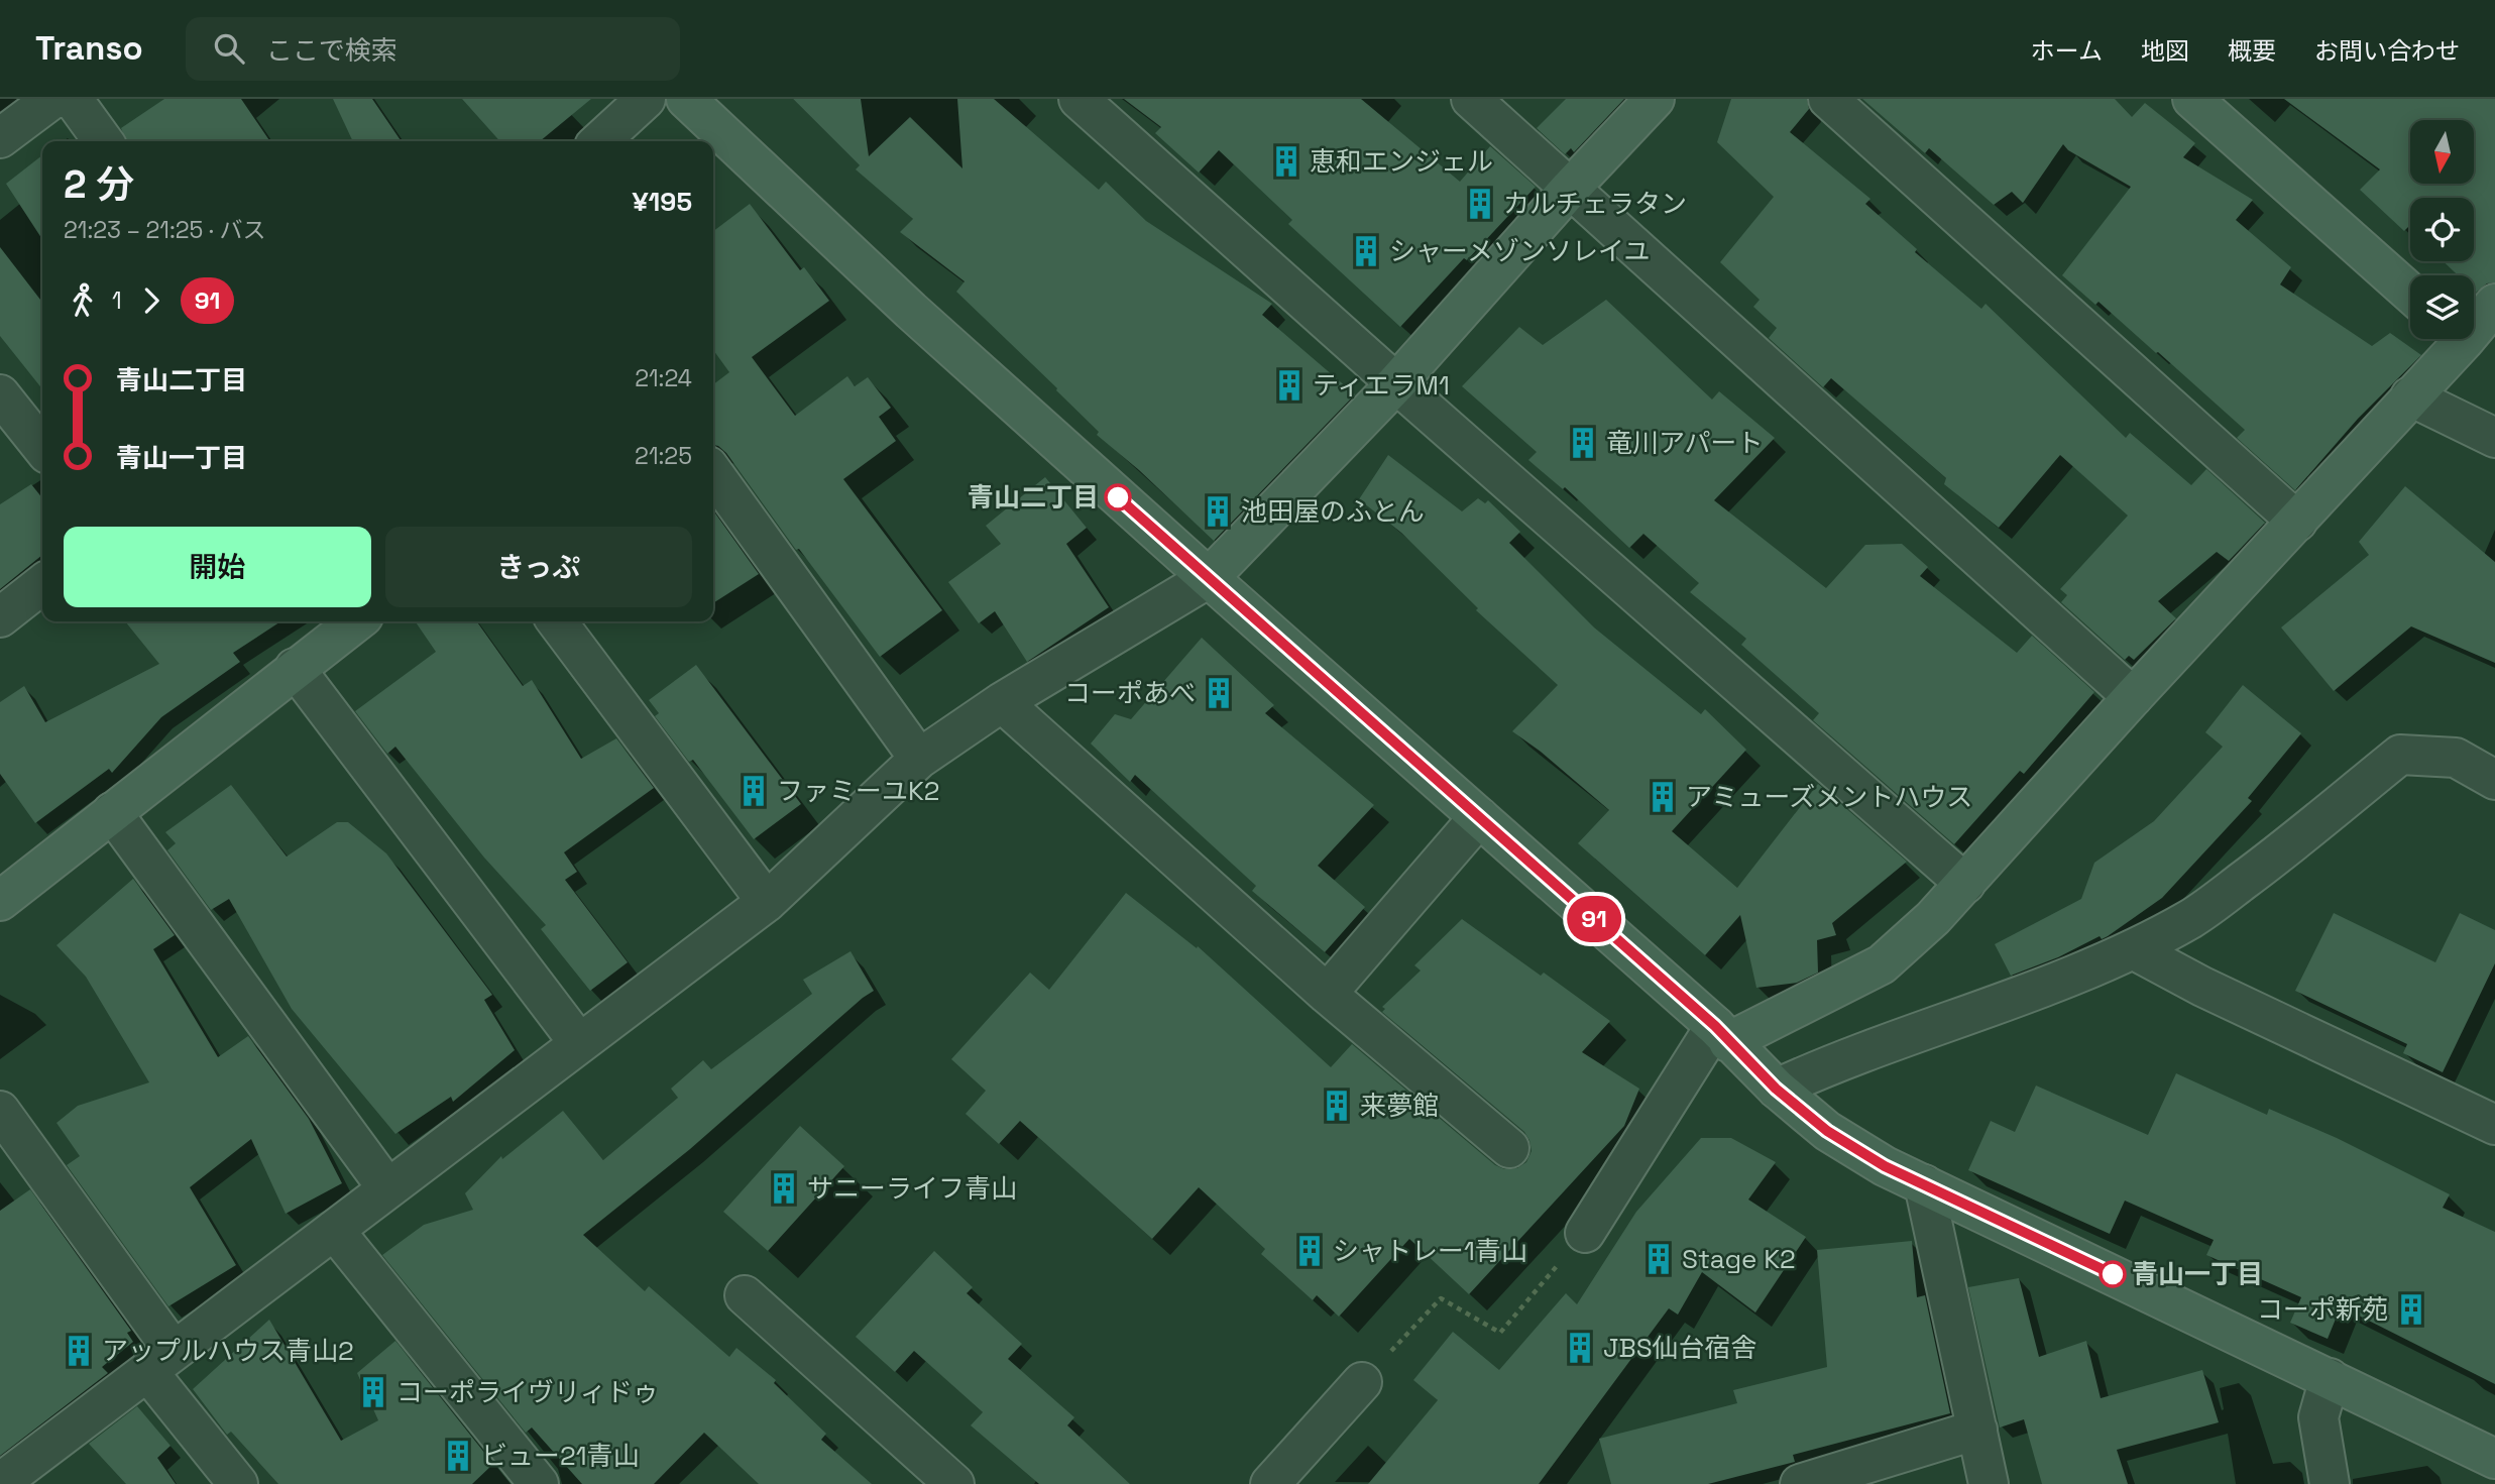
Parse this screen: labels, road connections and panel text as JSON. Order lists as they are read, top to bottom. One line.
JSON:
{"places":{"building":["恵和エンジェル","カルチェラタン","シャーメゾンソレイユ","ティエラM1","竜川アパート","池田屋のふとん","コーポあべ","ファミーユK2","アミューズメントハウス","来夢館","サニーライフ青山","シャトレー1青山","Stage K2","コーポ新苑","JBS仙台宿舎","アップルハウス青山2","コーポライヴリィドゥ","ビュー21青山"],"other":["青山二丁目","青山一丁目"]},"lines":["bus line 91"],"north":"bottom","page":{"header":"Transo","search":"ここで検索","nav":["ホーム","地図","概要","お問い合わせ"],"on_map":"91","heading":["2 分","21:23 – 21:25 · バス","¥195"],"legs":["1","91"],"list":[{"name":"青山二丁目","value":"21:24"},{"name":"青山一丁目","value":"21:25"}],"buttons":["開始","きっぷ"]}}
